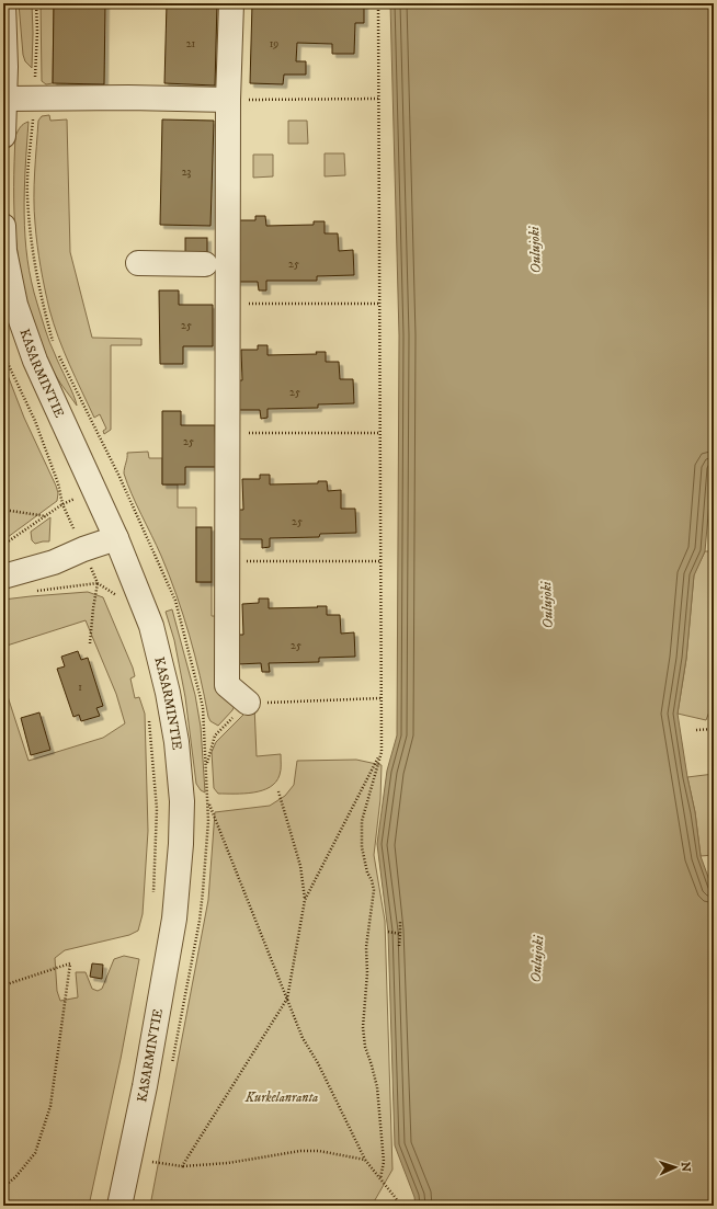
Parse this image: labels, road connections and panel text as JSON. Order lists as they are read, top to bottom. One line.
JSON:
{"streets":{"street":["KASARMINTIE"]},"water":["Oulujoki"],"parks":["Kurkelanranta"],"house_numbers":["21","19","23","25","25","25","25","25","25","1"],"north":"right"}
